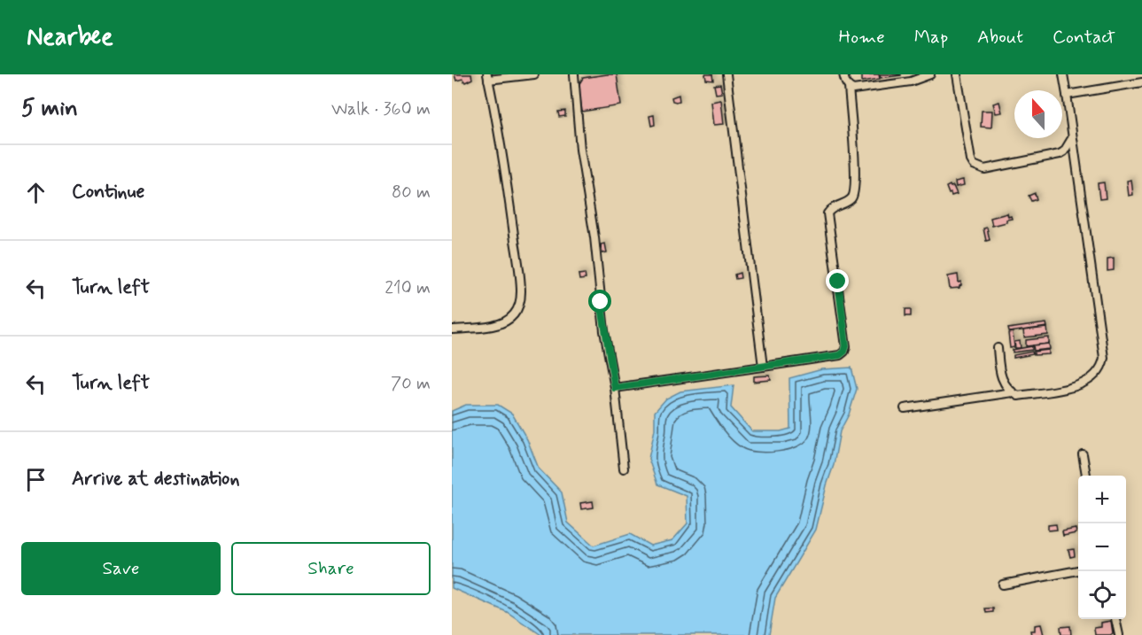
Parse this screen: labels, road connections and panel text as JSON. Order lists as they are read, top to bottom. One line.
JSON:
{"north":"top","page":{"header":"Nearbee","nav":["Home","Map","About","Contact"],"heading":["5 min","Walk · 360 m"],"list":[["Continue","80 m"],["Turn left","210 m"],["Turn left","70 m"],"Arrive at destination"],"map_buttons":["+","−"],"buttons":["Save","Share"]}}
